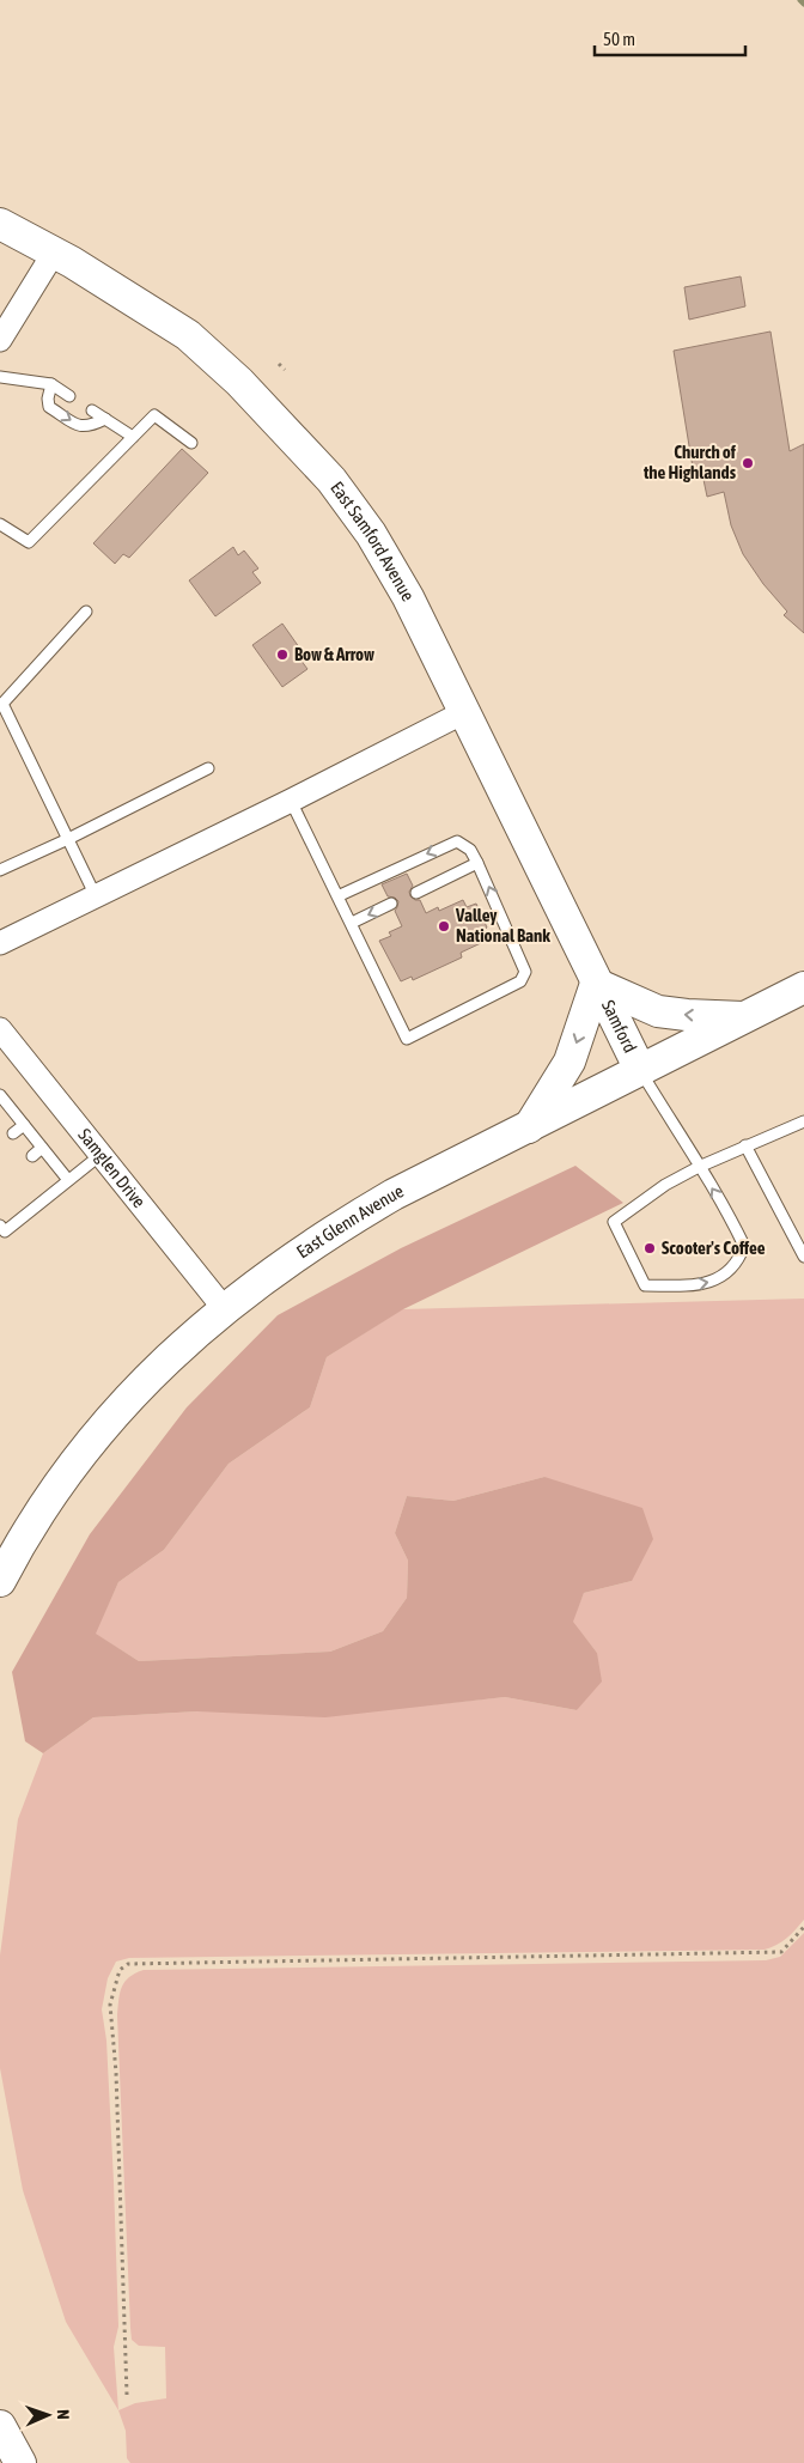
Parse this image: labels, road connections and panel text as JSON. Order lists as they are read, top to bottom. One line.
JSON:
{"streets":{"street":["East Samford Avenue","Samford","Samglen Drive","East Glenn Avenue"]},"crossings":[["East Samford Avenue","Samford"],["Samford","East Glenn Avenue"],["Samglen Drive","East Glenn Avenue"]],"places":["Church of the Highlands","Bow & Arrow","Valley National Bank","Scooter's Coffee"],"scale_bar":"50 m","north":"right"}
